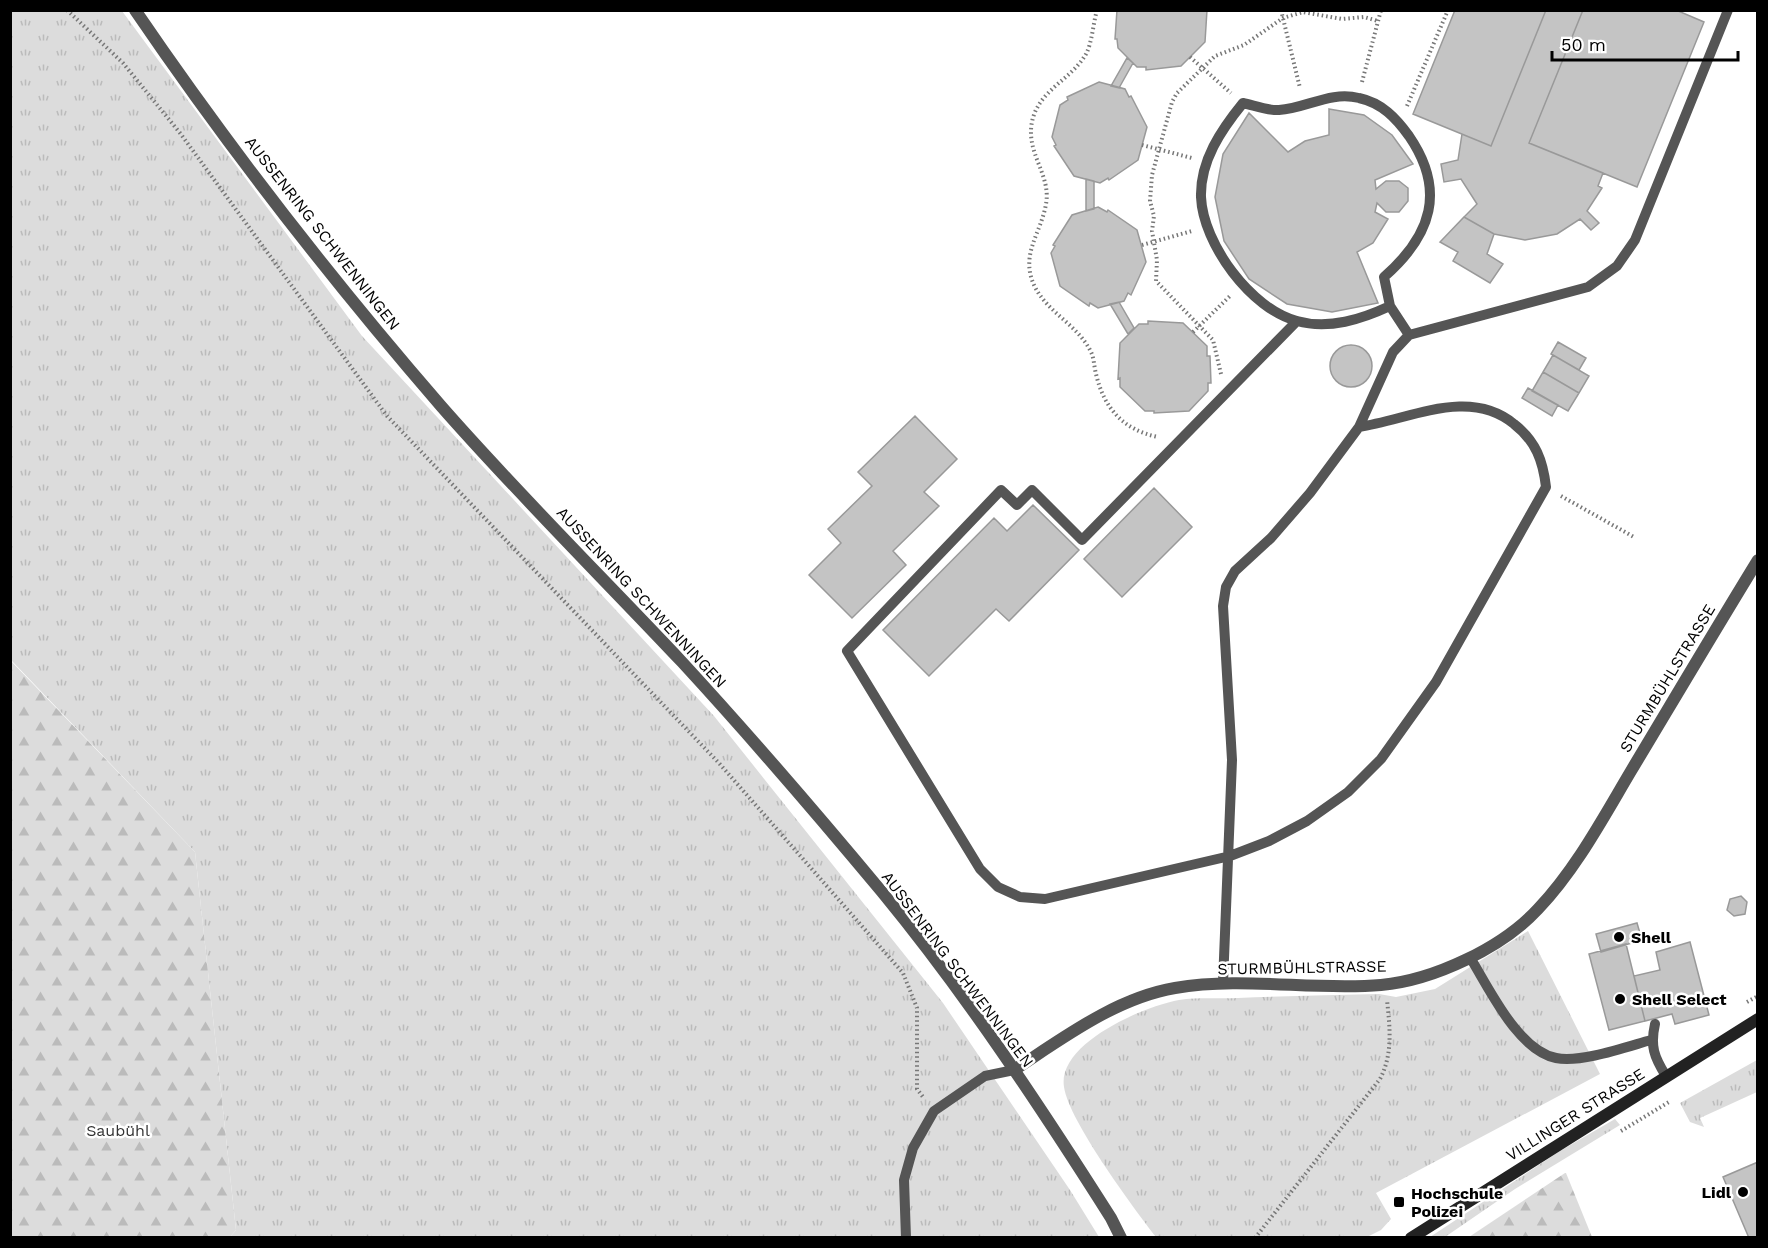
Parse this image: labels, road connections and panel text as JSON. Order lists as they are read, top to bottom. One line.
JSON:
{"streets":{"main road":["VILLINGER STRASSE"],"street":["AUSSENRING SCHWENNINGEN","STURMBÜHLSTRASSE"]},"crossings":[["AUSSENRING SCHWENNINGEN","STURMBÜHLSTRASSE"]],"parks":["Saubühl"],"places":{"other":["Shell","Shell Select","Lidl"],"transit":["Hochschule Polizei"]},"scale_bar":"50 m"}
